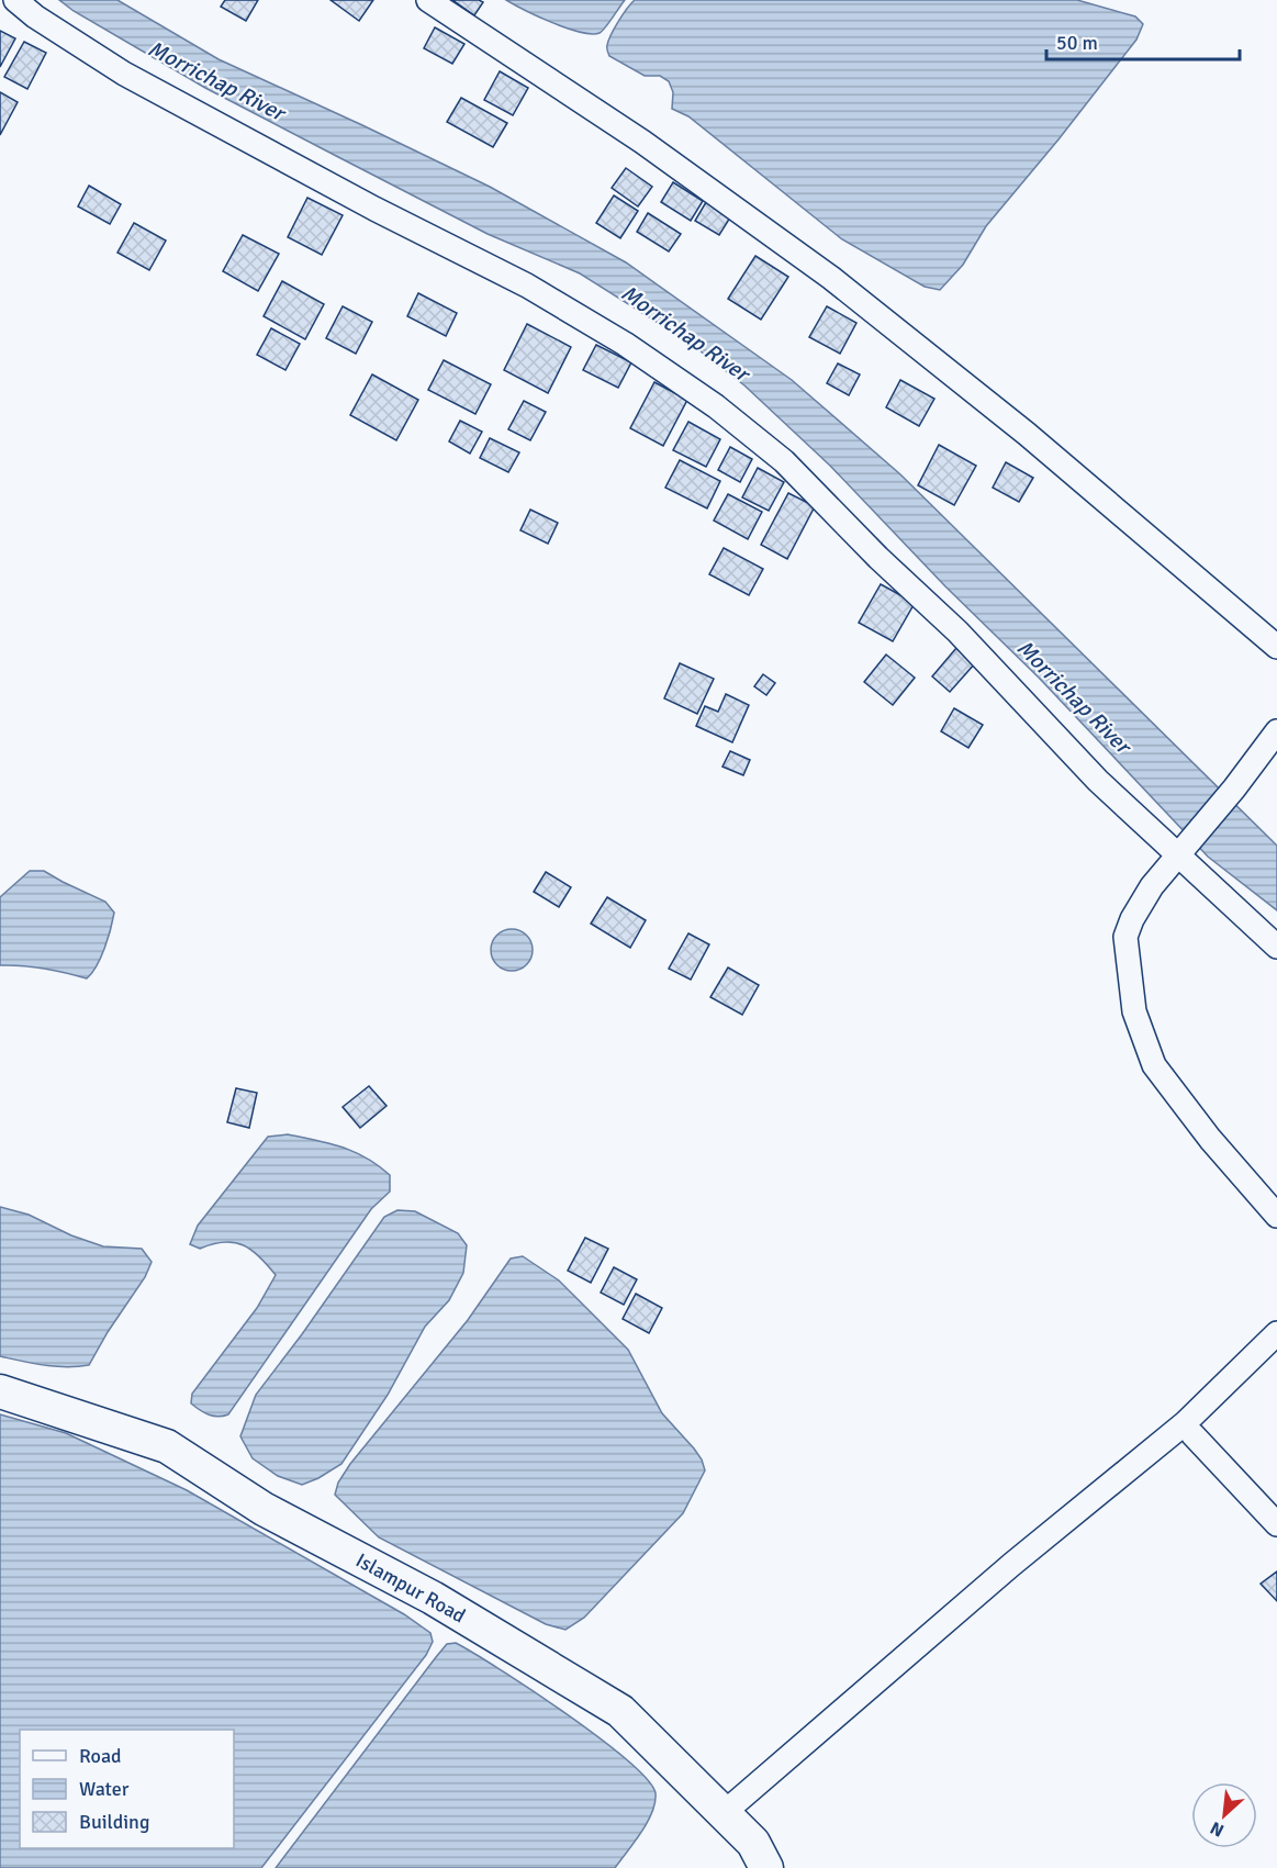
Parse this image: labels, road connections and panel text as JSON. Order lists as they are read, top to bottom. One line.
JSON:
{"streets":{"street":["Islampur Road"]},"water":["Morrichap River"],"legend":["Road","Water","Building"],"scale_bar":"50 m","north":"bottom left"}
